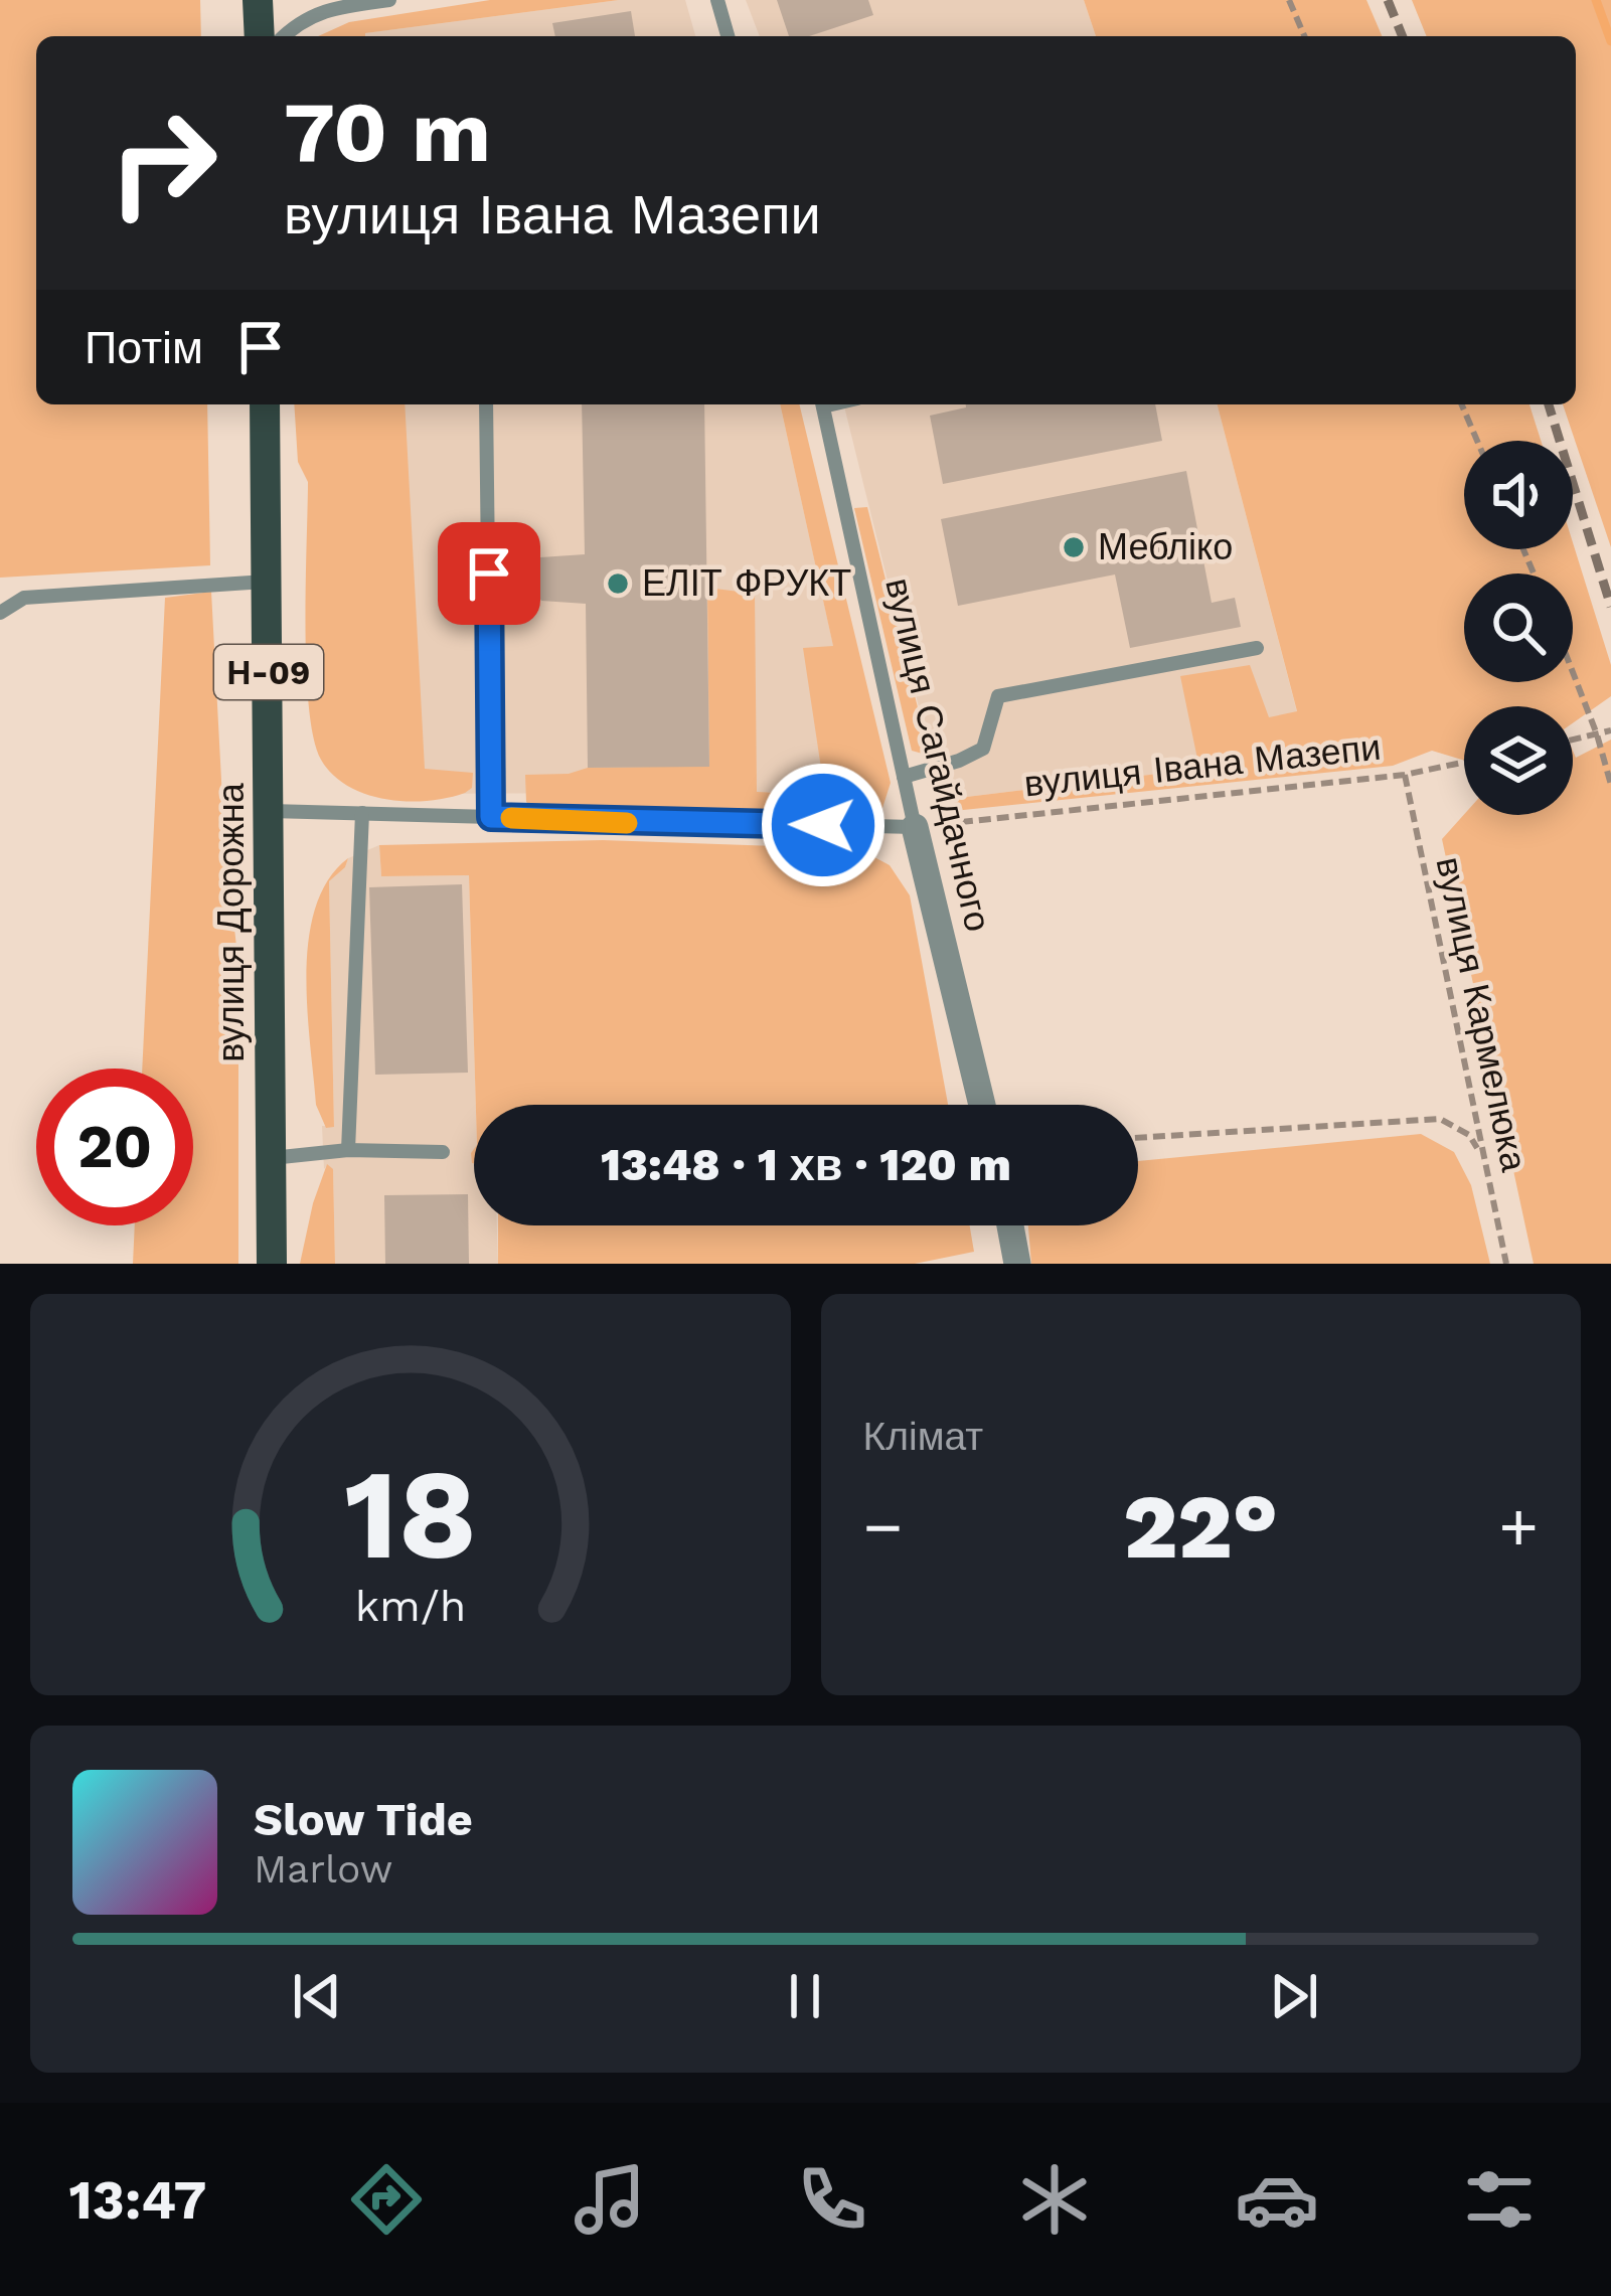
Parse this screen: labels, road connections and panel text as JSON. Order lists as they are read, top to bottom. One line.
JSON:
{"streets":{"main road":["Н-09","вулиця Дорожна"],"street":["вулиця Сагайдачного"],"path":["вулиця Івана Мазепи","вулиця Кармелюка"]},"crossings":[["вулиця Сагайдачного","вулиця Івана Мазепи"],["вулиця Івана Мазепи","вулиця Кармелюка"]],"places":["Мебліко","ЕЛІТ ФРУКТ"],"page":{"turn":["70 m","вулиця Івана Мазепи"],"then":"Потім","limit":"20","trip":"13:48 · 1 хв · 120 m","tile":"Клімат","heat":["−","22°","+"],"song":["Slow Tide","Marlow"],"tabs":"13:47","gauge":["18","km/h"]}}
